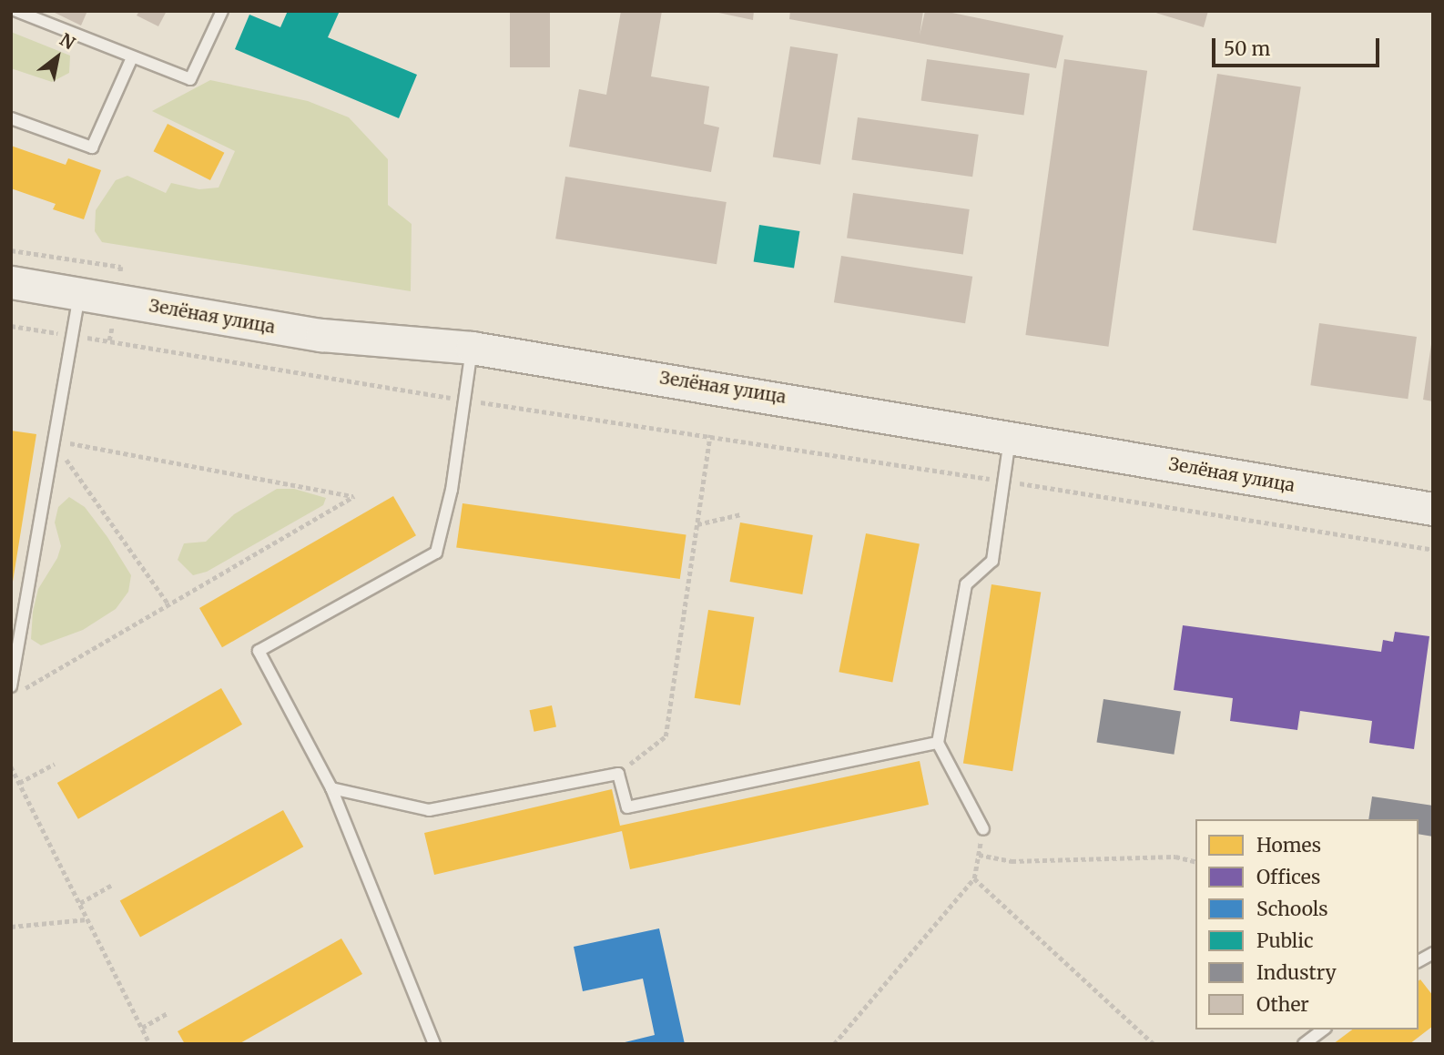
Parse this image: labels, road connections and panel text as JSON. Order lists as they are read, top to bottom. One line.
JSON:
{"streets":{"main road":["Зелёная улица"]},"legend":["Homes","Offices","Schools","Public","Industry","Other"],"scale_bar":"50 m","north":"top right"}
